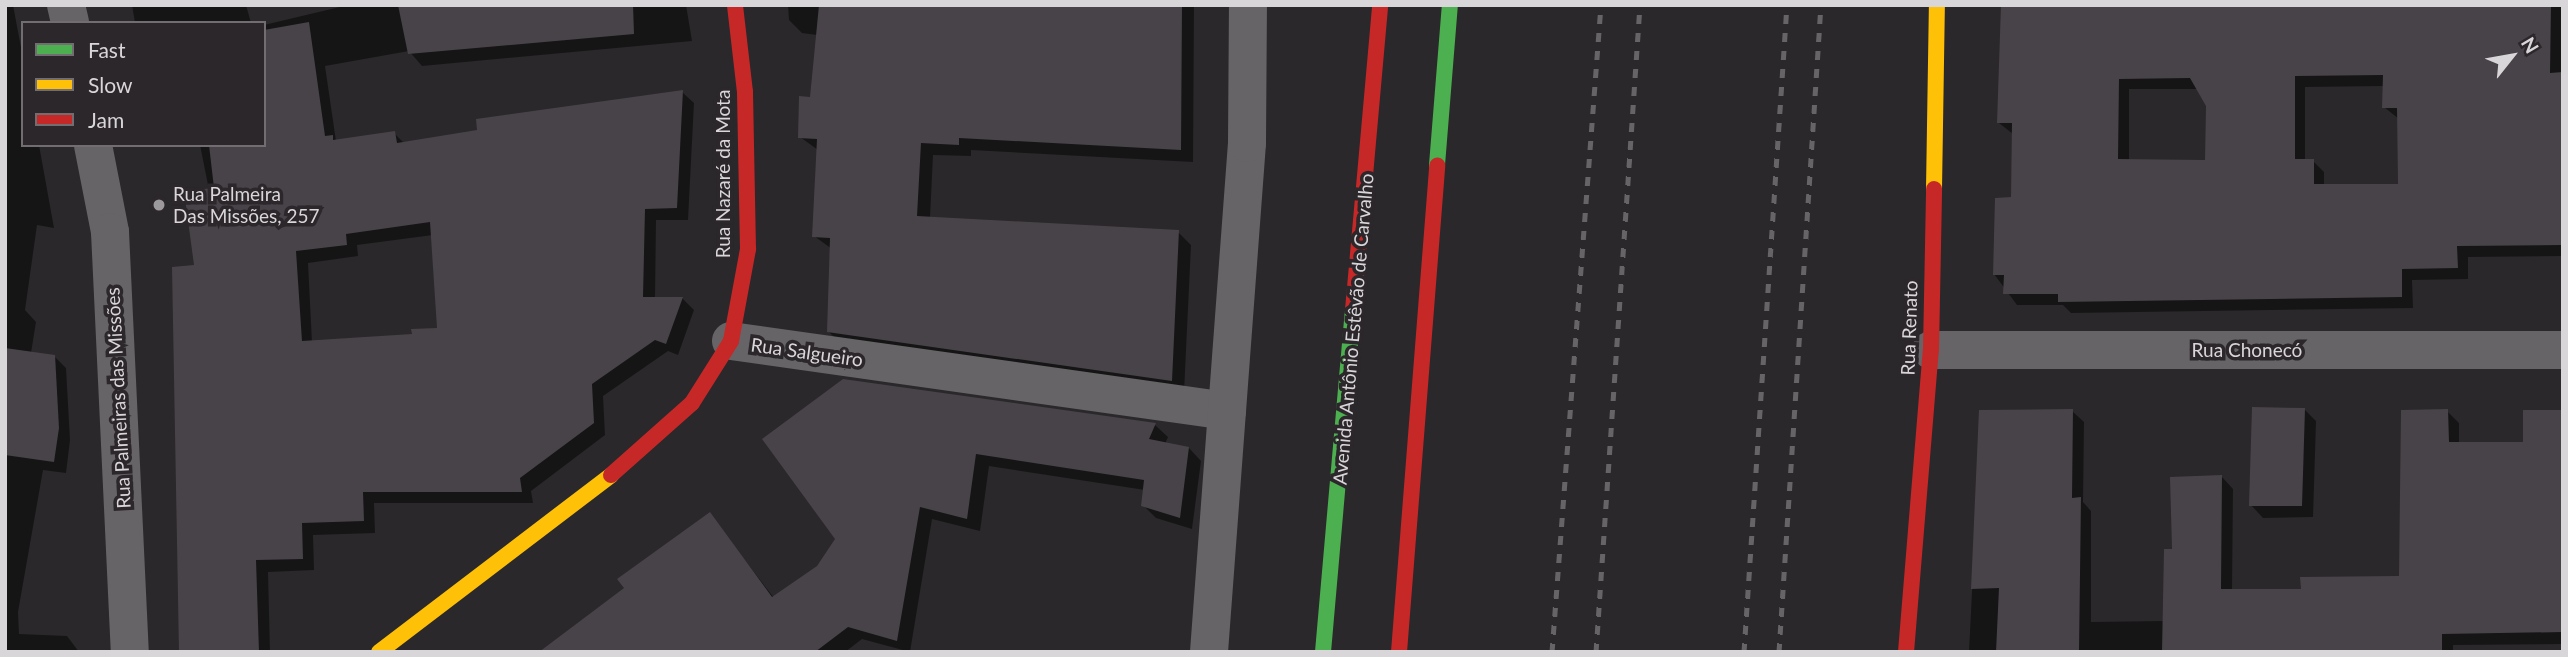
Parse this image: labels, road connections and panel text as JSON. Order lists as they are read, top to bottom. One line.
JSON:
{"streets":{"main road":["Rua Nazaré da Mota","Rua Renato","Avenida Antônio Estêvão de Carvalho","Rua Salgueiro"],"street":["Rua Chonecó","Rua Palmeiras das Missões"]},"crossings":[["Rua Nazaré da Mota","Rua Salgueiro"],["Rua Renato","Rua Chonecó"]],"places":["Rua Palmeira Das Missões, 257"],"legend":["Fast","Slow","Jam"],"north":"top right"}
